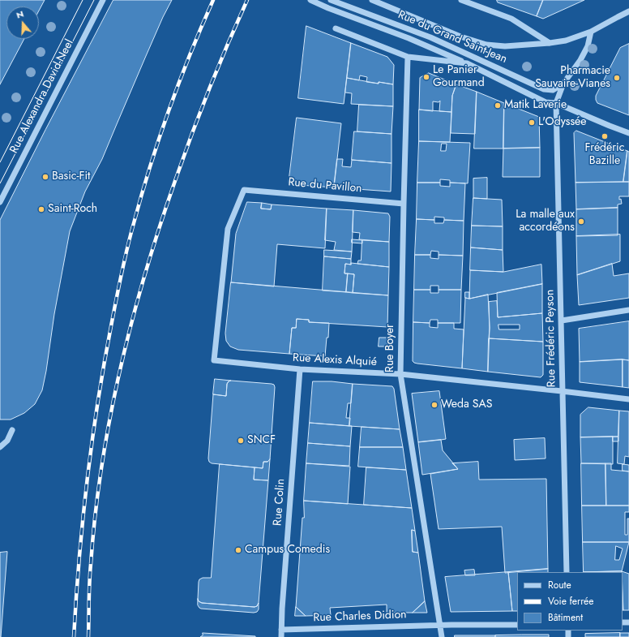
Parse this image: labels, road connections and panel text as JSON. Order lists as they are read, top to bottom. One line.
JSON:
{"streets":{"street":["Rue du Grand Saint-Jean","Rue Alexandra David-Neel","Rue du Pavillon","Rue Frédéric Peyson","Rue Boyer","Rue Alexis Alquié","Rue Colin","Rue Charles Didion"]},"crossings":[["Rue du Grand Saint-Jean","Rue Frédéric Peyson"],["Rue du Pavillon","Rue Boyer"],["Rue du Pavillon","Rue Alexis Alquié"],["Rue Frédéric Peyson","Rue Alexis Alquié"],["Rue Boyer","Rue Alexis Alquié"],["Rue Boyer","Rue Charles Didion"],["Rue Alexis Alquié","Rue Colin"],["Rue Colin","Rue Charles Didion"]],"places":["Le Panier Gourmand","Pharmacie Sauvaire-Vianes","Matik Laverie","L'Odyssée","Frédéric Bazille","Basic-Fit","Saint-Roch","La malle aux accordéons","Weda SAS","SNCF","Campus Comedis"],"legend":["Route","Voie ferrée","Bâtiment"],"north":"top"}
